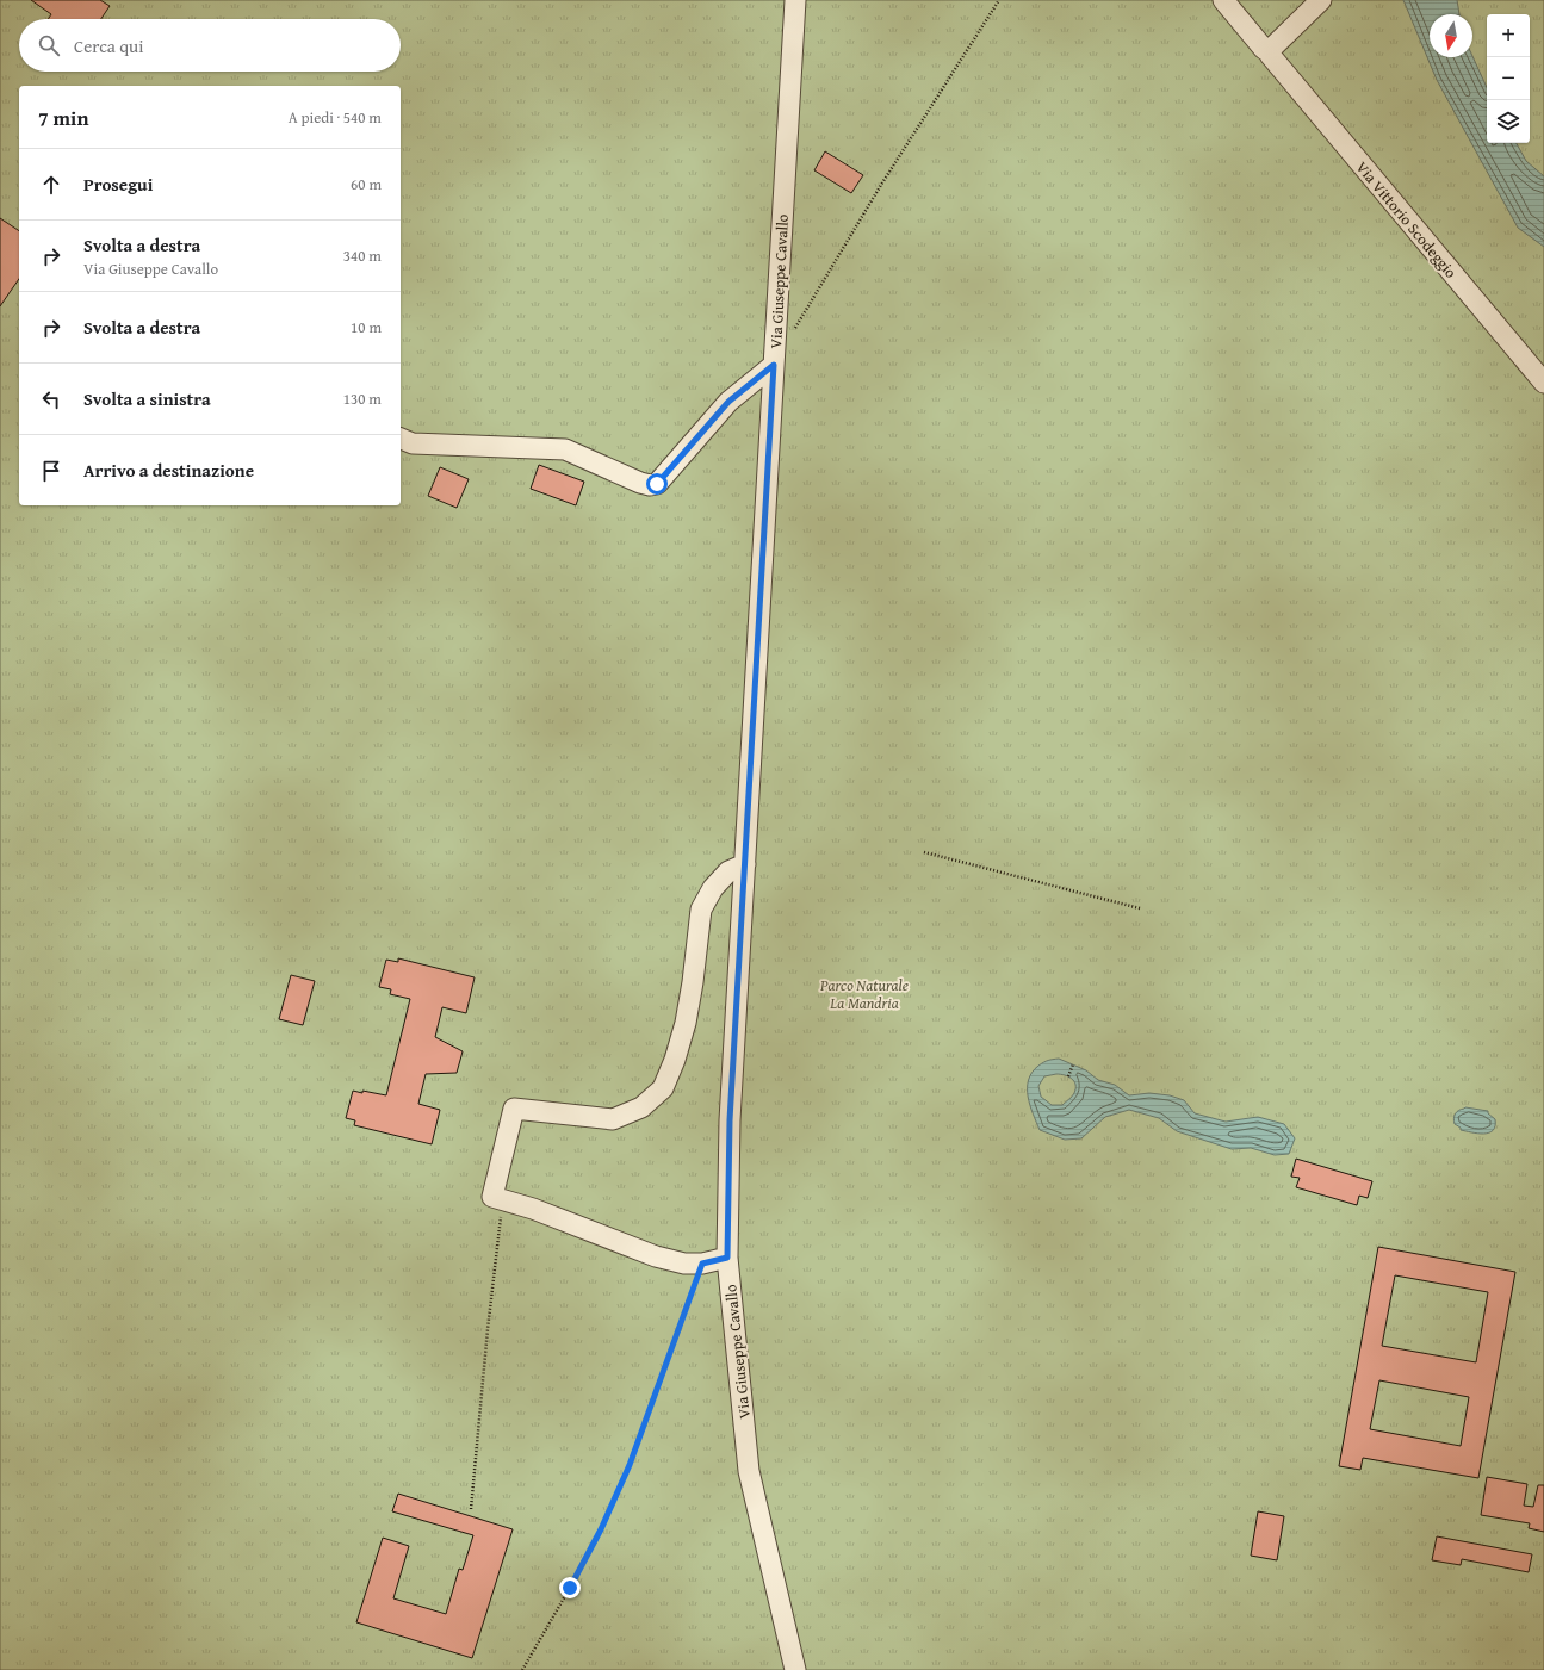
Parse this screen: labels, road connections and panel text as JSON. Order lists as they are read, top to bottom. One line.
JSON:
{"streets":{"street":["Via Vittorio Scodeggio","Via Giuseppe Cavallo"]},"parks":["Parco Naturale La Mandria"],"north":"bottom","page":{"map_buttons":["+","−"],"search":"Cerca qui","heading":["7 min","A piedi · 540 m"],"list":[["Prosegui","60 m"],["Svolta a destra","Via Giuseppe Cavallo","340 m"],["Svolta a destra","10 m"],["Svolta a sinistra","130 m"],"Arrivo a destinazione"]}}
